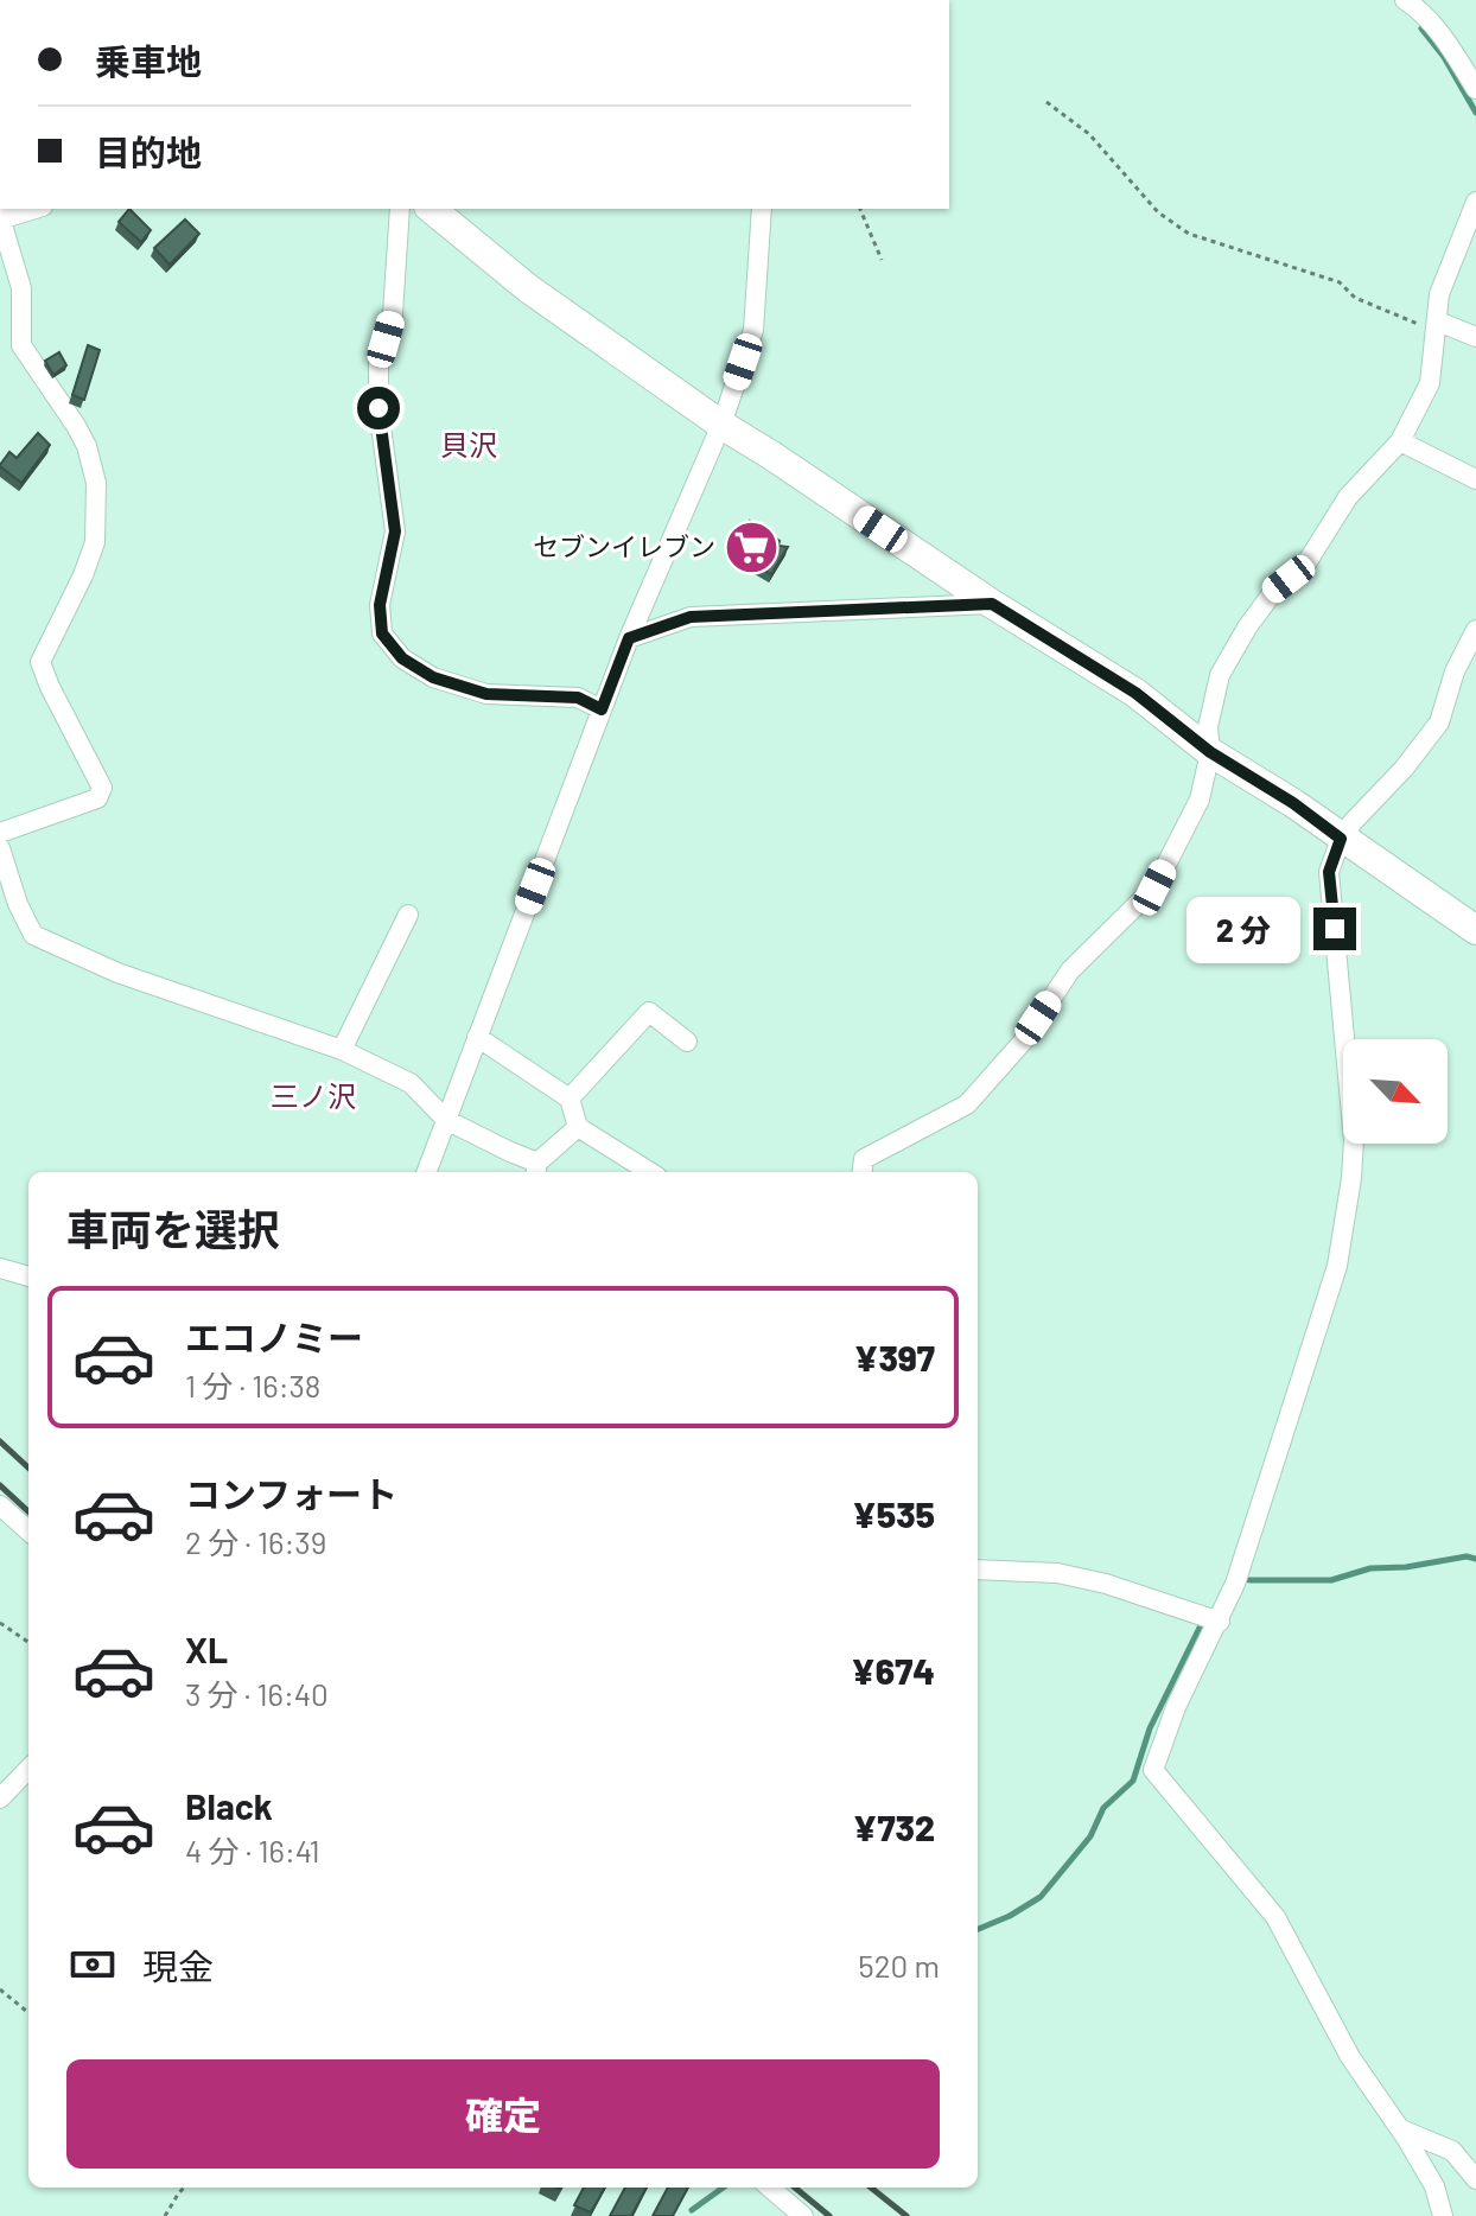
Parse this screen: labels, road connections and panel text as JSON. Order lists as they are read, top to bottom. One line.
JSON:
{"districts":["貝沢","三ノ沢"],"places":{"supermarket":["セブンイレブン"]},"north":"bottom right","page":{"banner":["乗車地","目的地"],"bubble":"2 分","heading":"車両を選択","list":[{"name":"エコノミー","note":"1 分 · 16:38","value":"¥397"},{"name":"コンフォート","note":"2 分 · 16:39","value":"¥535"},{"name":"XL","note":"3 分 · 16:40","value":"¥674"},{"name":"Black","note":"4 分 · 16:41","value":"¥732"}],"pay":["現金","520 m"],"buttons":"確定"}}
